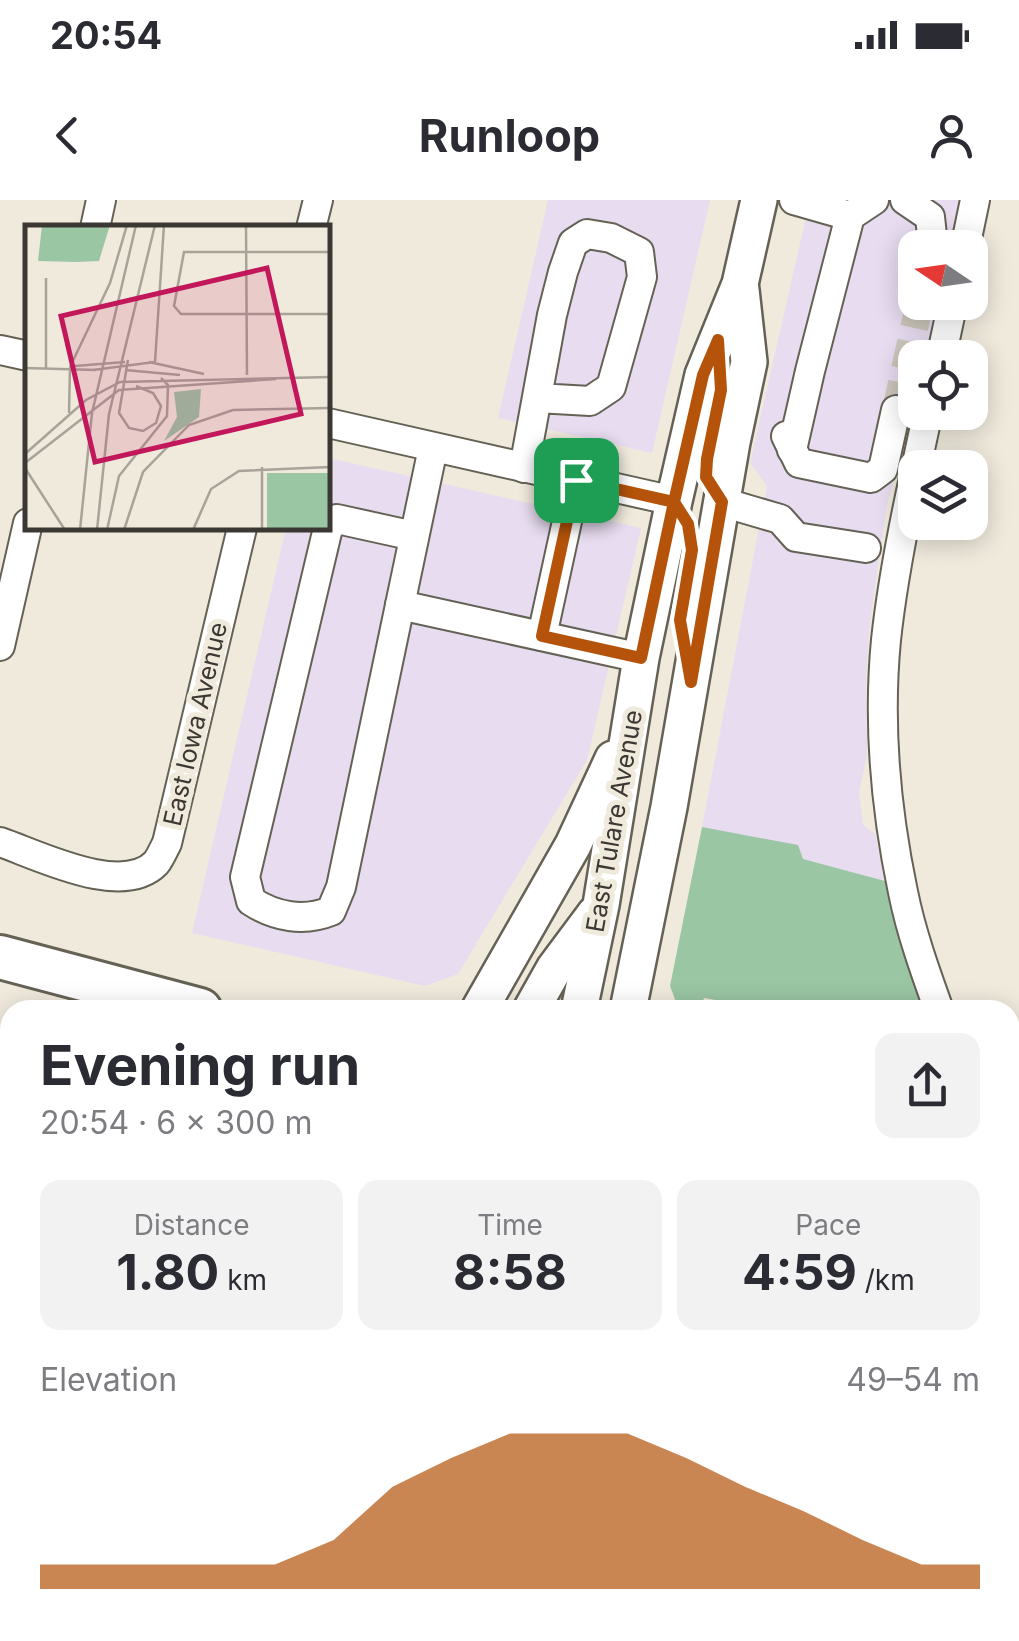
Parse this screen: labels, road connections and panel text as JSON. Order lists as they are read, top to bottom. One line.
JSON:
{"streets":{"main road":["East Tulare Avenue"],"street":["East Iowa Avenue"]},"north":"left","page":{"status":"20:54","header":"Runloop","heading":["Evening run","20:54 · 6 × 300 m"],"stats":[["Distance","1.80 km"],["Time","8:58"],["Pace","4:59 /km"]],"chart":["Elevation","49–54 m"]}}
